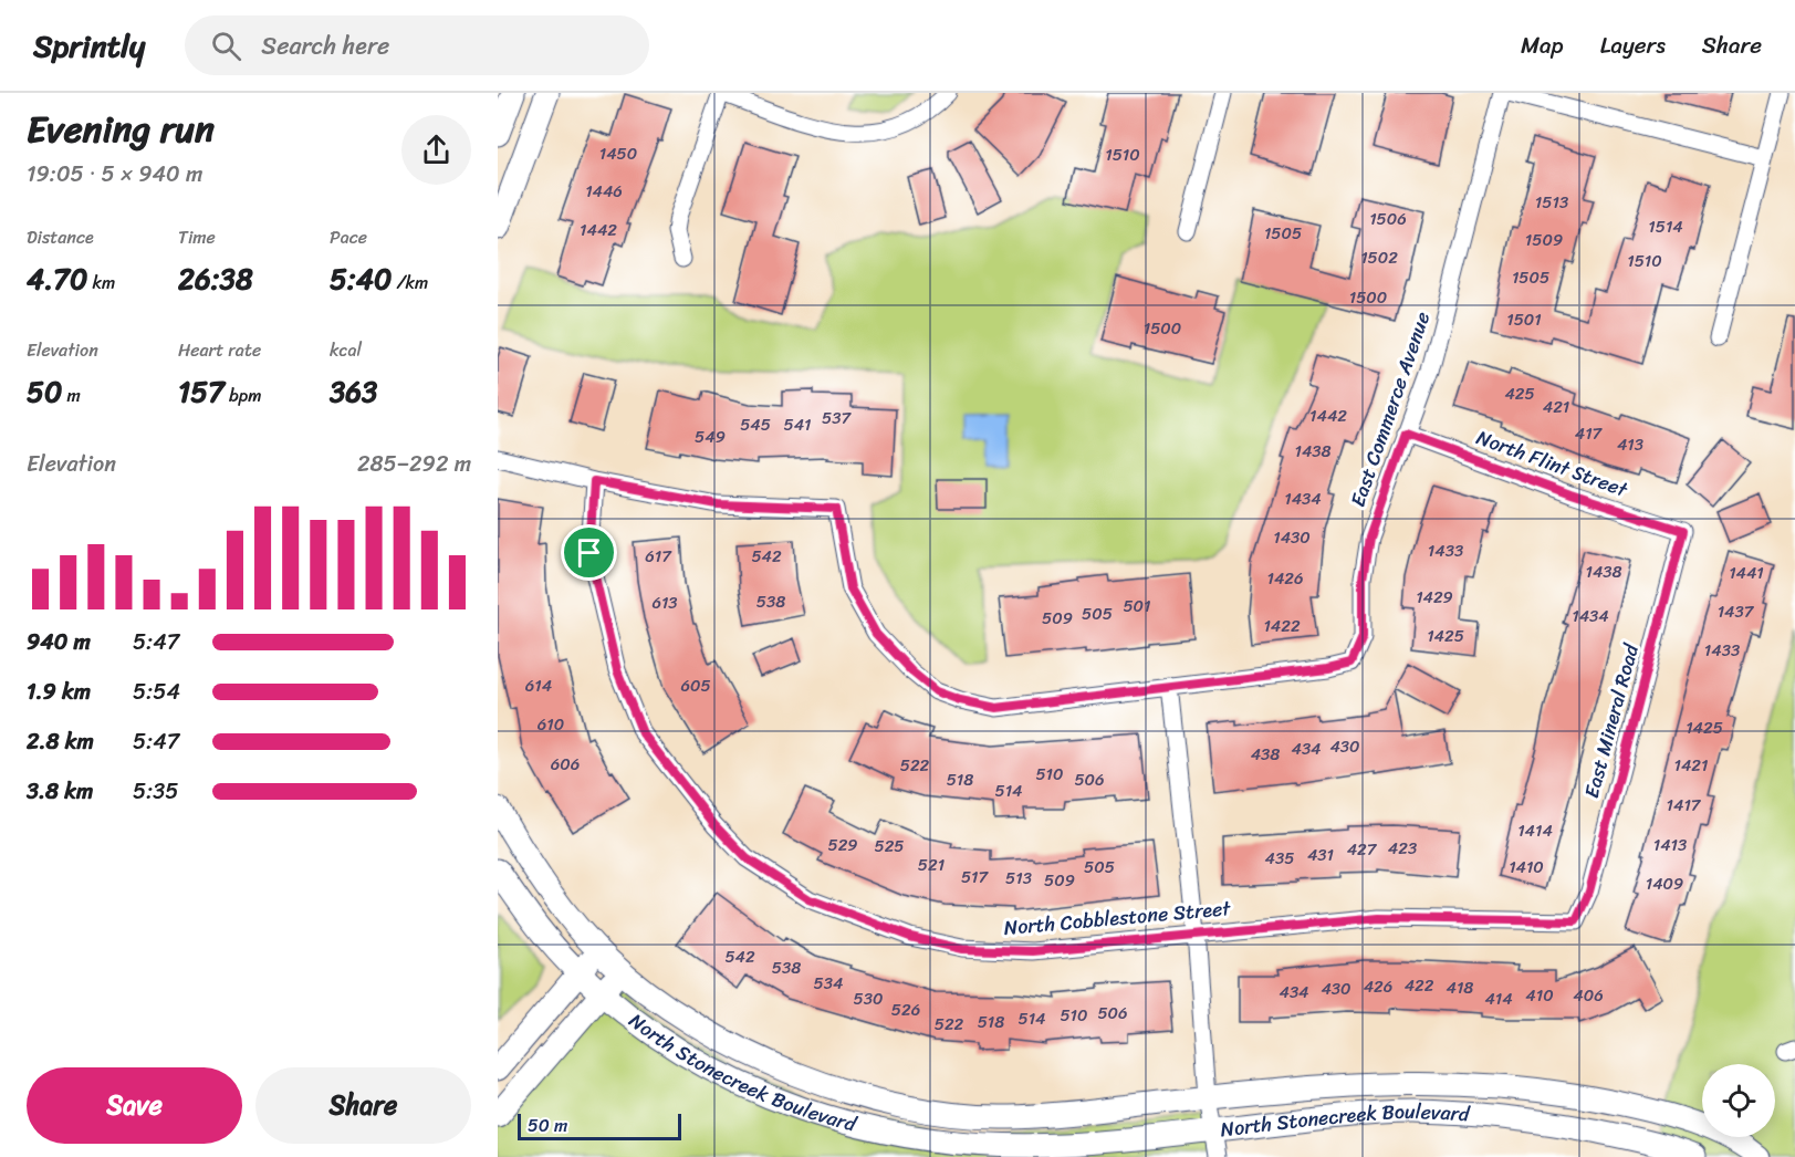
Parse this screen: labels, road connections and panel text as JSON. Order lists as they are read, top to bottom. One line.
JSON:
{"streets":{"street":["East Commerce Avenue","North Flint Street","East Mineral Road","North Cobblestone Street","North Stonecreek Boulevard"]},"crossings":[["East Commerce Avenue","North Flint Street"],["North Flint Street","East Mineral Road"],["East Mineral Road","North Cobblestone Street"]],"house_numbers":["1450","1510","1446","1513","1506","1514","1442","1505","1509","1502","1510","1505","1500","1501","1500","425","421","1442","537","545","541","417","549","413","1438","1434","1430","1433","617","542","1438","1441","1426","1429","538","613","501","1437","505","1434","509","1422","1425","1433","614","605","610","1425","430","434","438","606","522","1421","510","518","506","514","1417","1414","529","1413","525","423","427","431","435","521","505","1410","517","513","509","1409","542","538","534","422","426","418","430","434","410","406","530","414","526","506","510","514","518","522"],"scale_bar":"50 m","page":{"header":"Sprintly","search":"Search here","nav":["Map","Layers","Share"],"heading":["Evening run","19:05 · 5 × 940 m"],"stats":[["Distance","4.70 km"],["Time","26:38"],["Pace","5:40 /km"],["Elevation","50 m"],["Heart rate","157 bpm"],["kcal","363"]],"chart":["Elevation","285–292 m"],"list":[{"name":"940 m","note":"5:47"},{"name":"1.9 km","note":"5:54"},{"name":"2.8 km","note":"5:47"},{"name":"3.8 km","note":"5:35"}],"buttons":["Save","Share"],"scale":"50 m"}}
